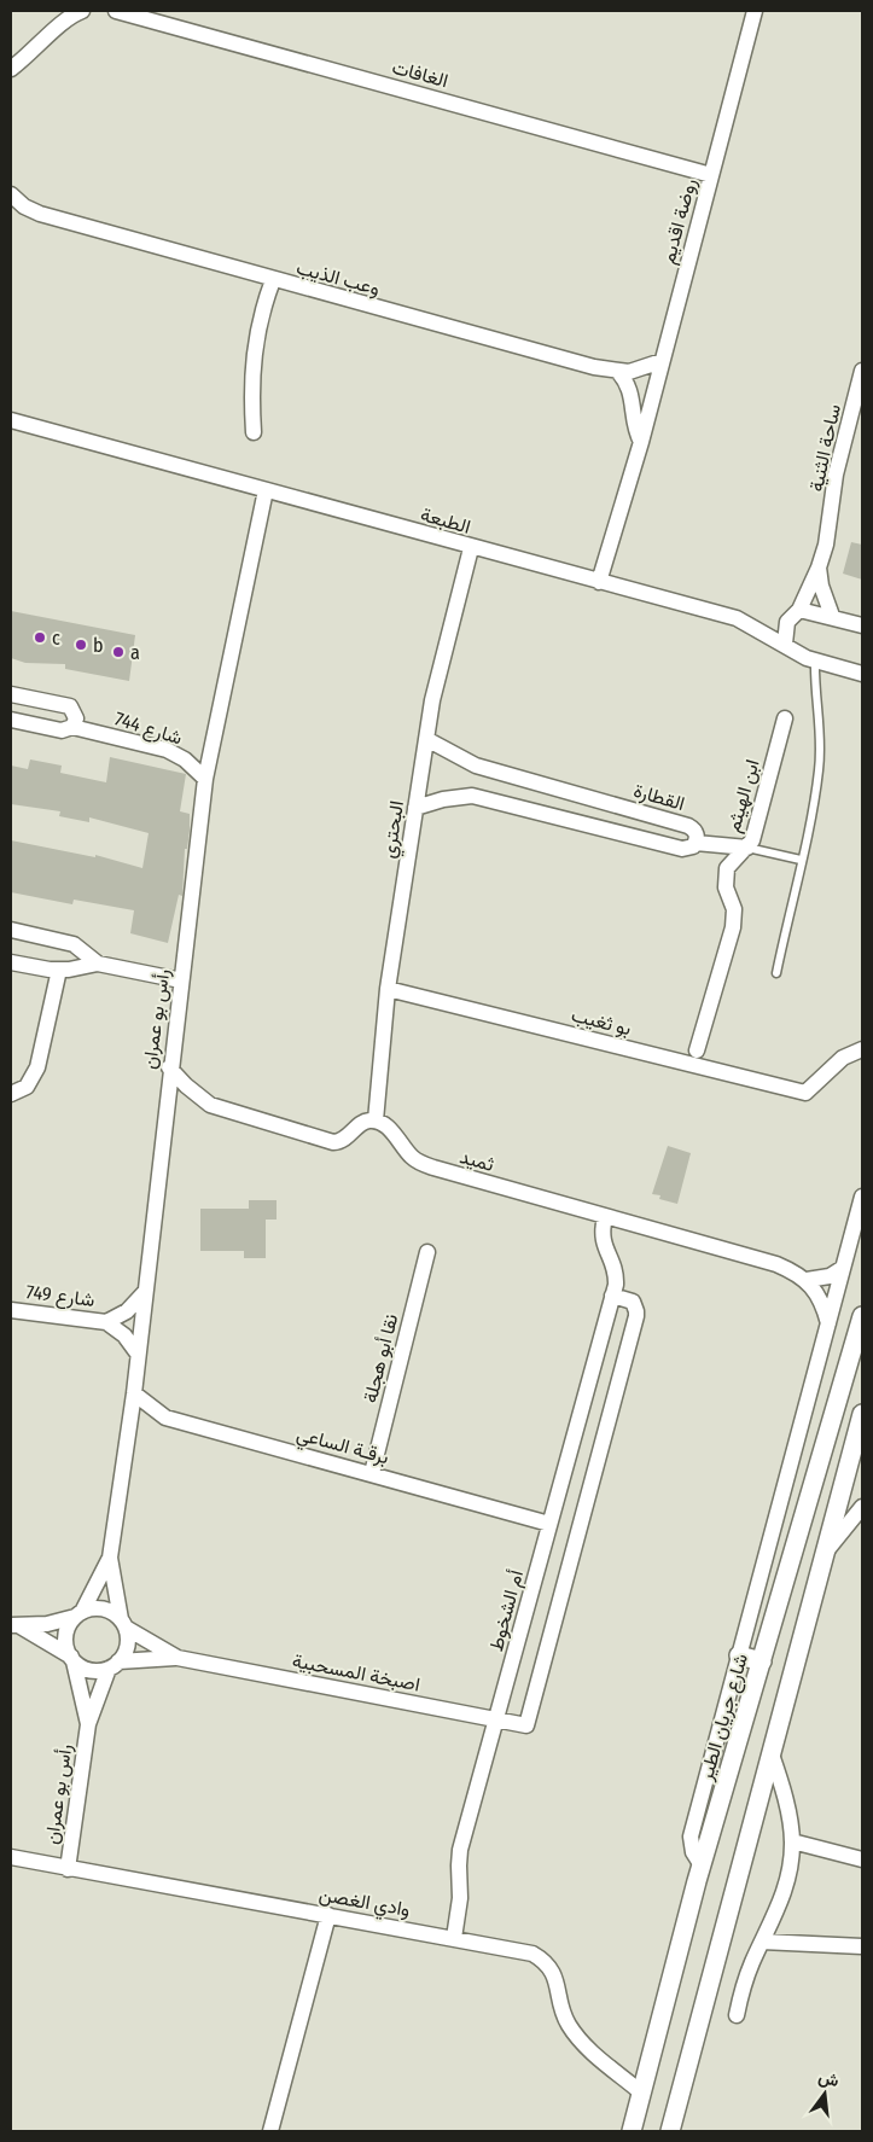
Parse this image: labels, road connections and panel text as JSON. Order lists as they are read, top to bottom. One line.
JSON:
{"streets":{"street":["الغافات","روضة اقديم","وعب الذيب","ساحة الثنية","الطبعة","شارع 744","ابن الهيثم","القطارة","البحتري","رأس بو عمران","بو ثغيب","ثميد","شارع 749","نقا أبو هجلة","برقـة الساعي","أم الشخوط","اصبخة المسحبية","شارع جريان الطير","وادي الغصن"]},"crossings":[["الغافات","روضة اقديم"],["روضة اقديم","وعب الذيب"],["روضة اقديم","الطبعة"],["ساحة الثنية","الطبعة"],["الطبعة","البحتري"],["الطبعة","رأس بو عمران"],["شارع 744","رأس بو عمران"],["القطارة","البحتري"],["البحتري","بو ثغيب"],["البحتري","ثميد"],["رأس بو عمران","شارع 749"],["رأس بو عمران","برقـة الساعي"],["رأس بو عمران","اصبخة المسحبية"],["رأس بو عمران","وادي الغصن"],["ثميد","أم الشخوط"],["نقا أبو هجلة","برقـة الساعي"],["برقـة الساعي","أم الشخوط"],["أم الشخوط","اصبخة المسحبية"],["أم الشخوط","وادي الغصن"],["شارع جريان الطير","وادي الغصن"]],"places":["c","b","a"],"north":"top"}
